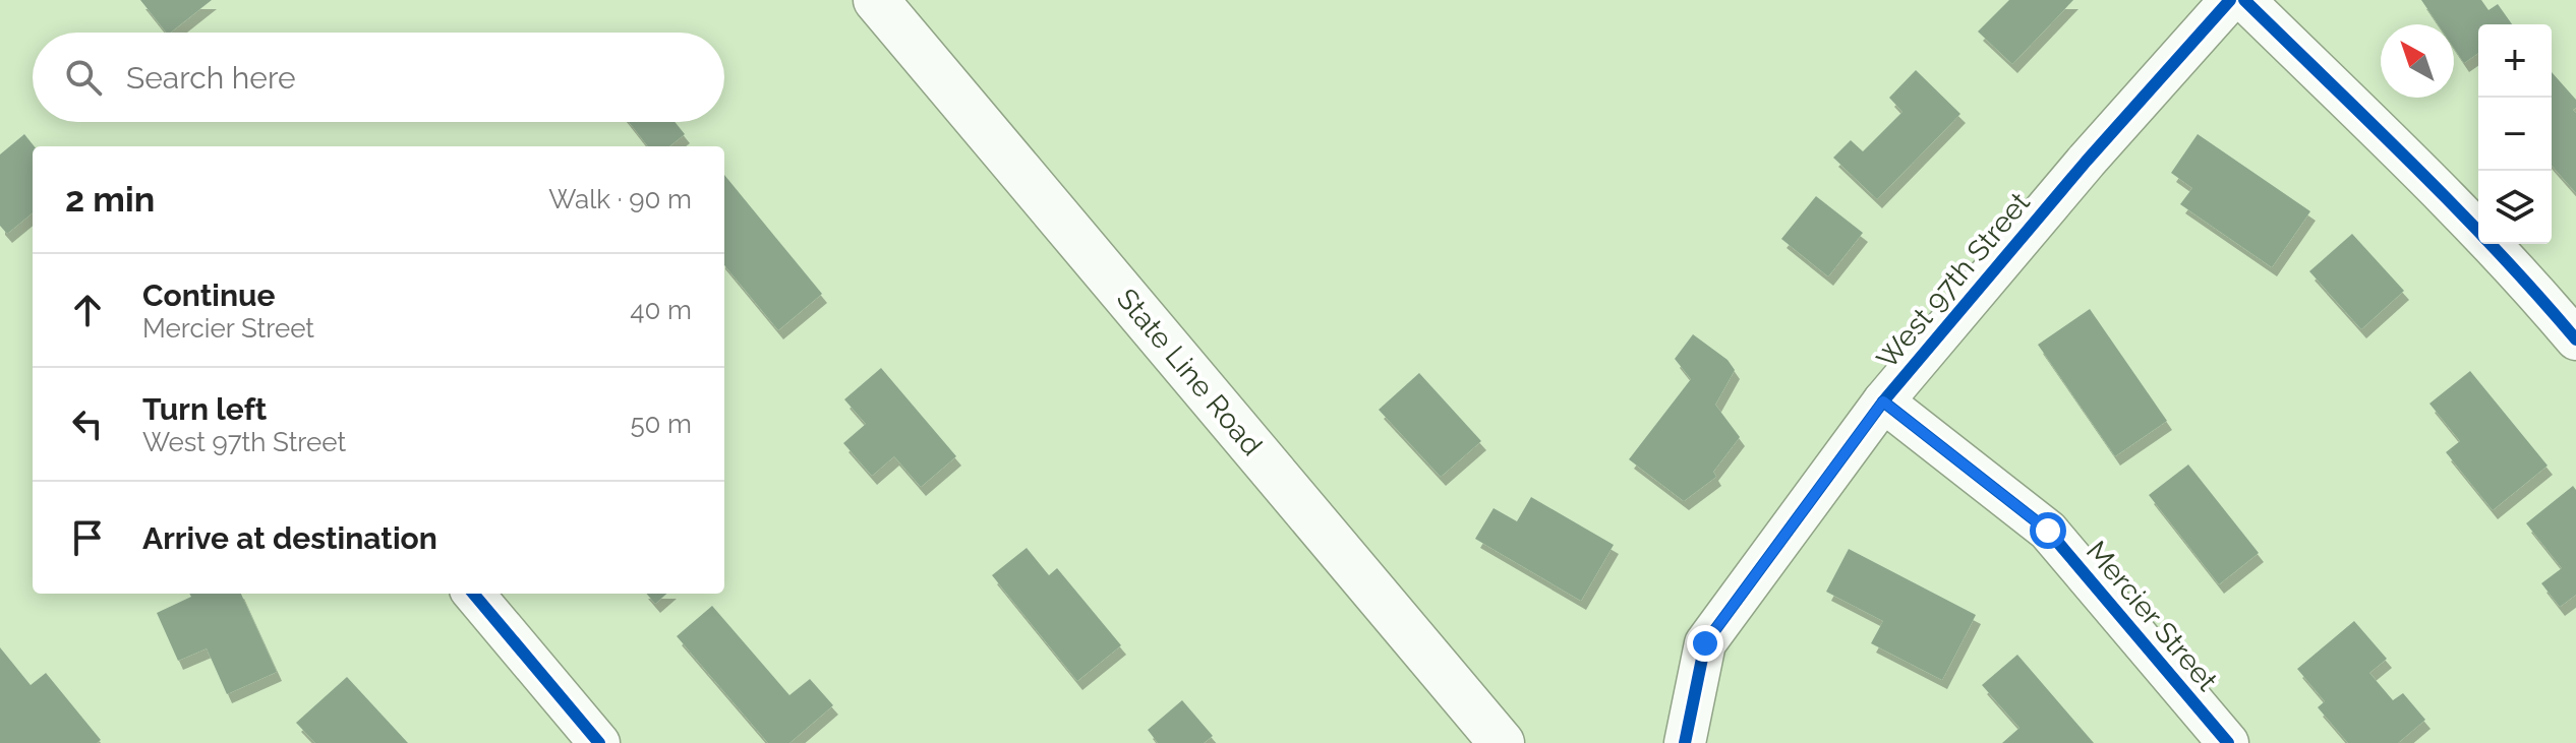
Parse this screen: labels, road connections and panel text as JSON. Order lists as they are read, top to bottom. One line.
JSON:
{"streets":{"main road":["State Line Road"],"street":["West 97th Street","Mercier Street"]},"crossings":[["West 97th Street","Mercier Street"]],"north":"top left","page":{"map_buttons":["+","−"],"search":"Search here","heading":["2 min","Walk · 90 m"],"list":[["Continue","Mercier Street","40 m"],["Turn left","West 97th Street","50 m"],"Arrive at destination"]}}
